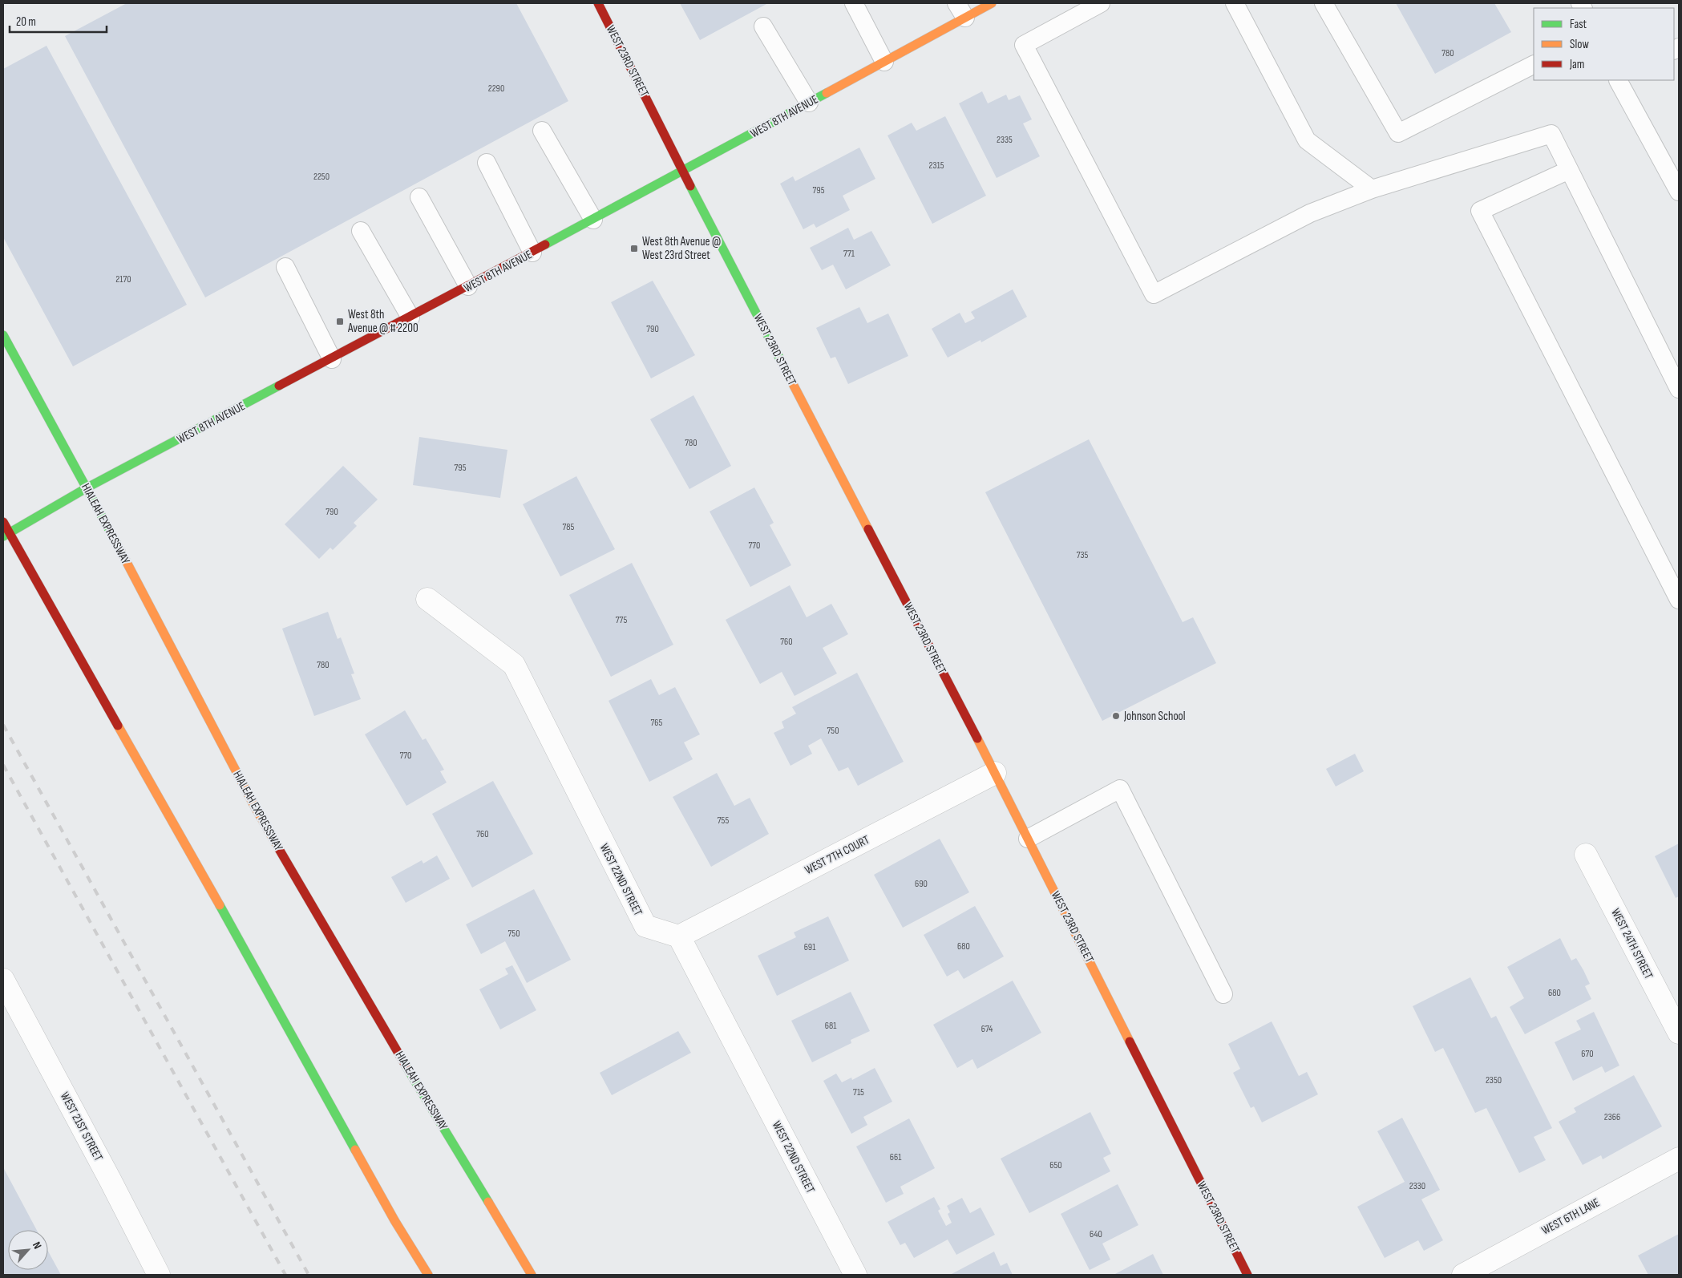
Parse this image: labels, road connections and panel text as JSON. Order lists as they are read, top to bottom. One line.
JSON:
{"streets":{"street":["WEST 23RD STREET","WEST 8TH AVENUE","HIALEAH EXPRESSWAY","WEST 7TH COURT","WEST 22ND STREET","WEST 24TH STREET","WEST 21ST STREET","WEST 6TH LANE"]},"crossings":[["WEST 23RD STREET","WEST 8TH AVENUE"],["WEST 23RD STREET","WEST 7TH COURT"],["WEST 8TH AVENUE","HIALEAH EXPRESSWAY"],["WEST 7TH COURT","WEST 22ND STREET"]],"places":{"transit":["West 8th Avenue @ West 23rd Street","West 8th Avenue @ # 2200"],"other":["Johnson School"]},"house_numbers":["780","2290","2335","2315","2250","795","771","2170","790","780","795","790","785","770","735","775","760","780","765","750","770","755","760","690","750","680","691","680","681","674","670","2350","715","2366","661","650","2330","640"],"legend":["Fast","Slow","Jam"],"scale_bar":"20 m","north":"top right"}
